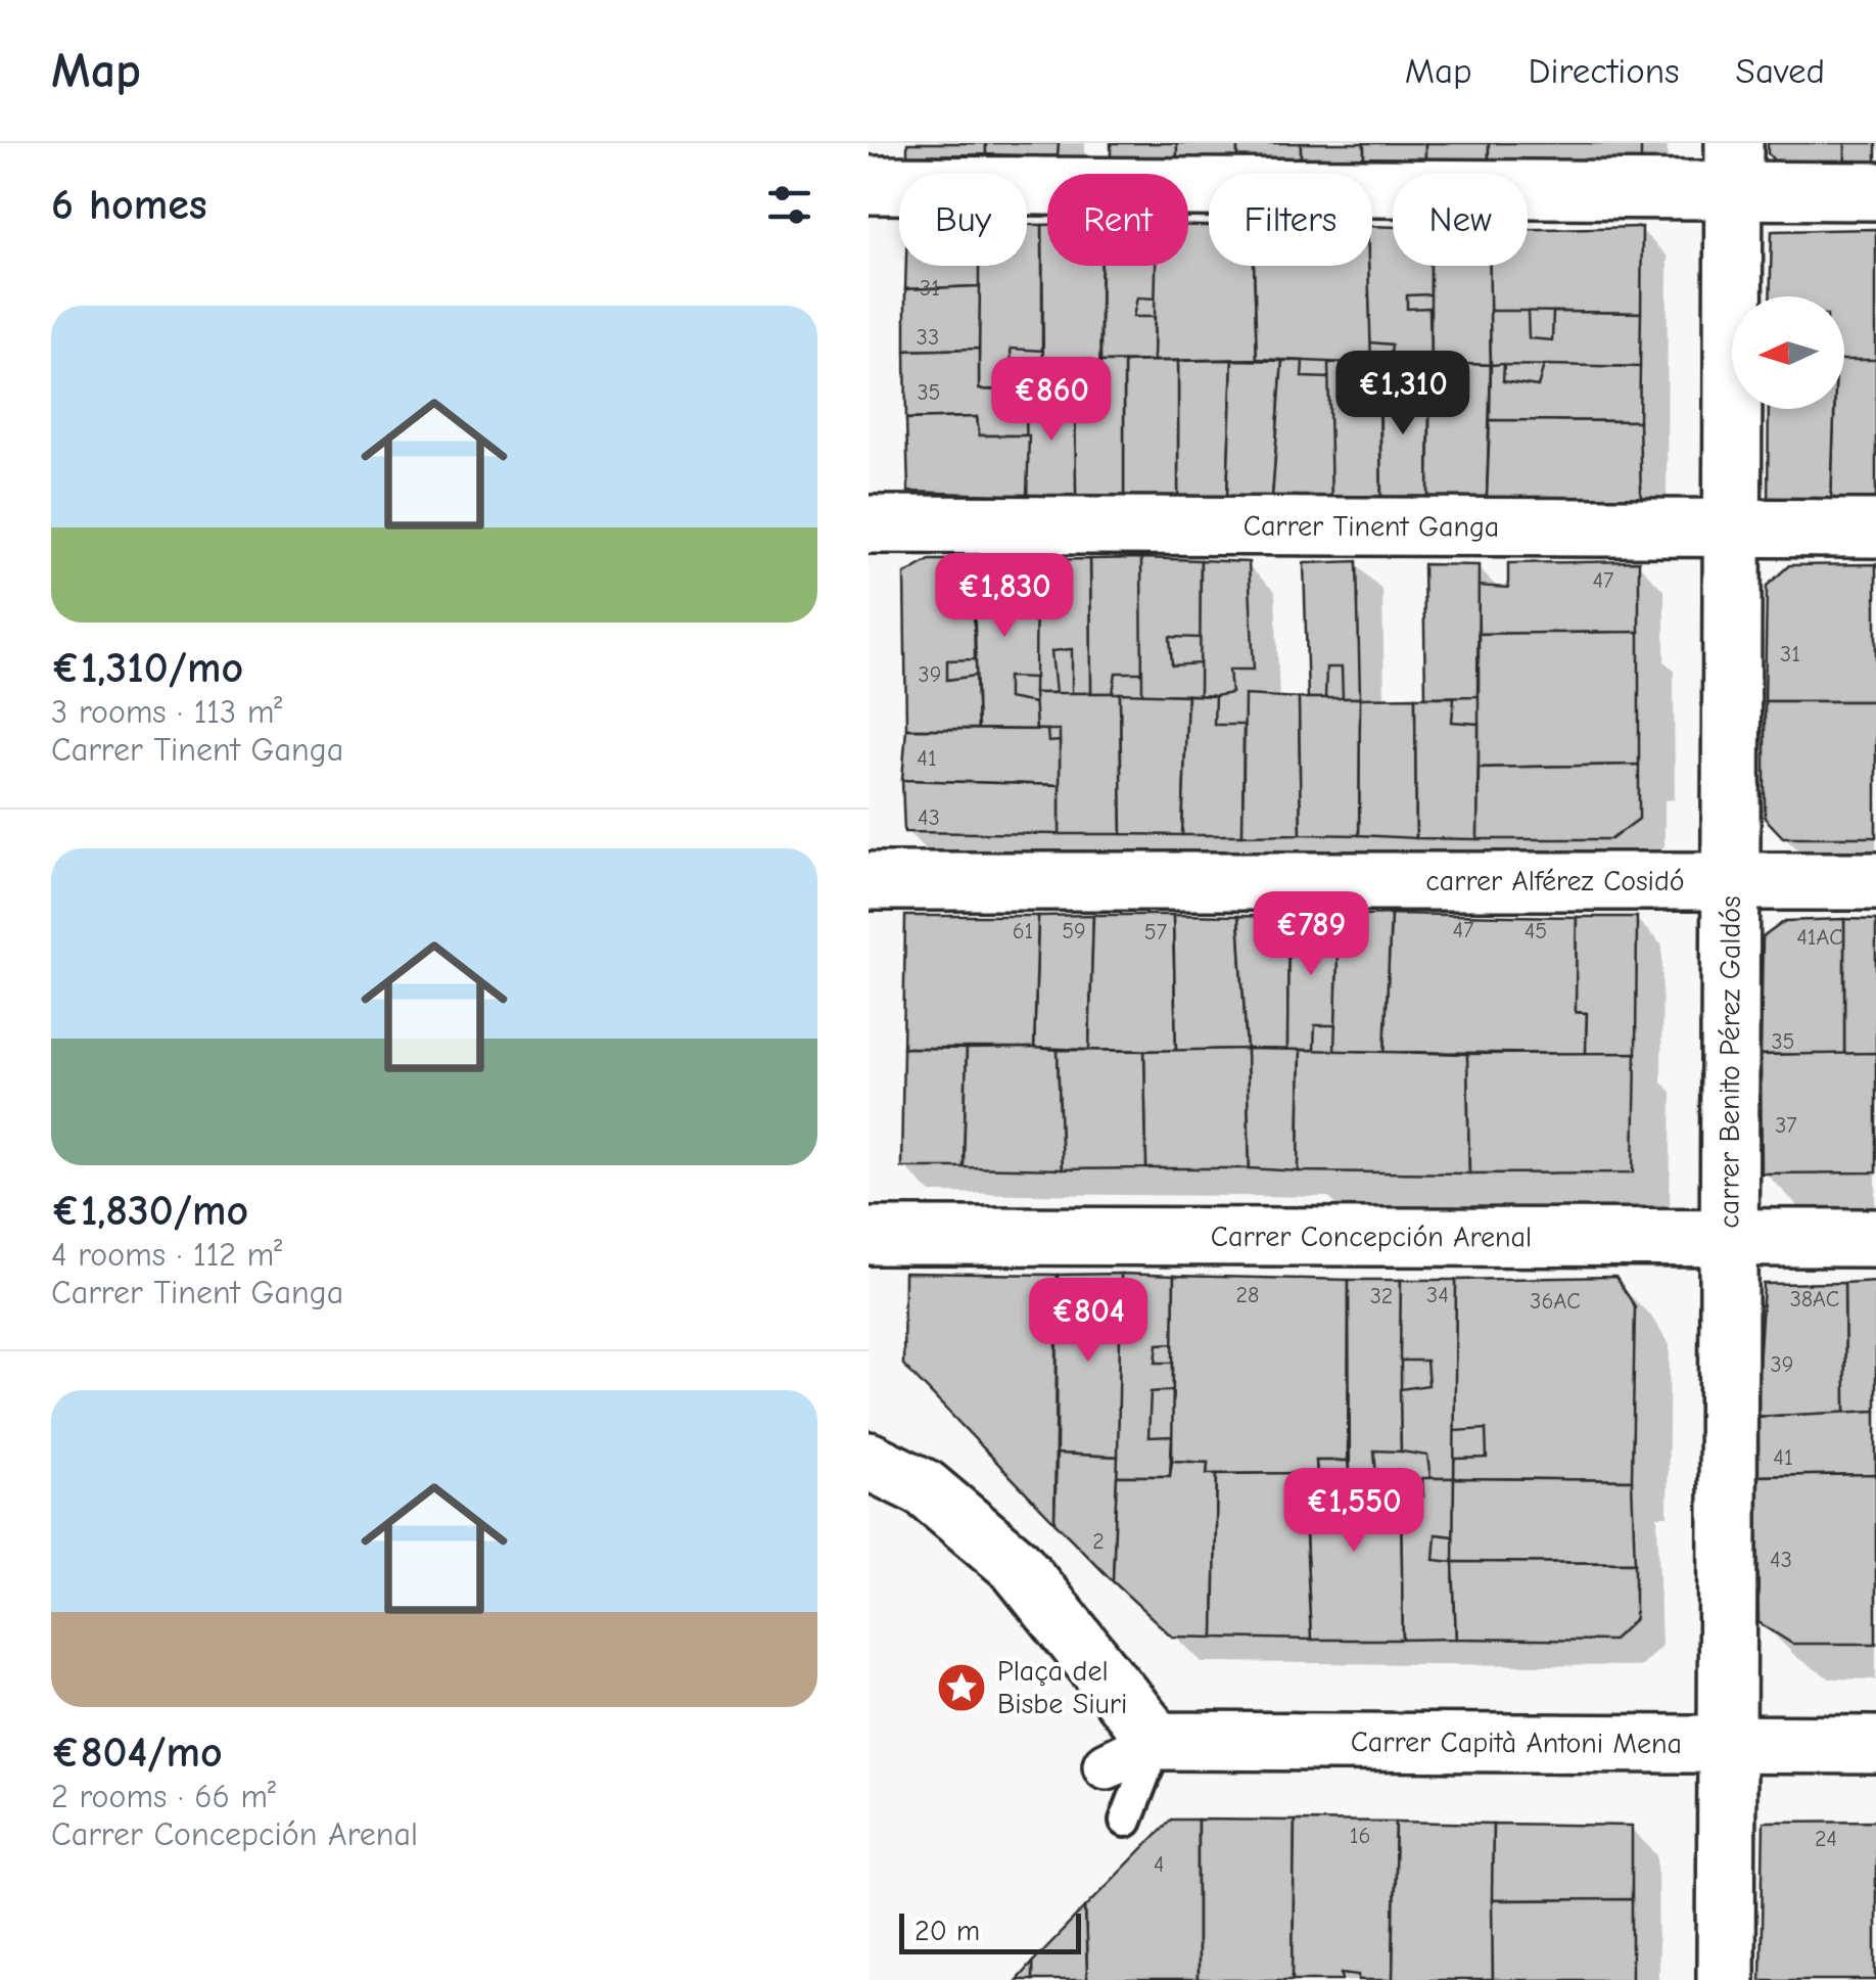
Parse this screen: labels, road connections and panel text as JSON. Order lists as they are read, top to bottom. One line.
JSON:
{"streets":{"street":["Carrer Tinent Ganga","carrer Alférez Cosidó","carrer Benito Pérez Galdós","Carrer Concepción Arenal","Carrer Capità Antoni Mena"]},"crossings":[["Carrer Tinent Ganga","carrer Benito Pérez Galdós"],["carrer Alférez Cosidó","carrer Benito Pérez Galdós"],["carrer Benito Pérez Galdós","Carrer Concepción Arenal"],["carrer Benito Pérez Galdós","Carrer Capità Antoni Mena"]],"places":{"place":["Plaça del Bisbe Siuri"]},"house_numbers":["31","33","35","47","31","39","41","43","47","61","59","45","57","41AC","35","37","28","34","32","38AC","36AC","39","41","2","43","16","24","4"],"scale_bar":"20 m","north":"left","page":{"header":"Map","nav":["Map","Directions","Saved"],"heading":"6 homes","chip":["Buy","Rent","Filters","New"],"list":[{"name":"€1,310/mo","note":"3 rooms · 113 m² · Carrer Tinent Ganga"},{"name":"€1,830/mo","note":"4 rooms · 112 m² · Carrer Tinent Ganga"},{"name":"€804/mo","note":"2 rooms · 66 m² · Carrer Concepción Arenal"}],"price":["€1,310","€860","€1,830","€789","€804","€1,550"],"scale":"20 m"}}
